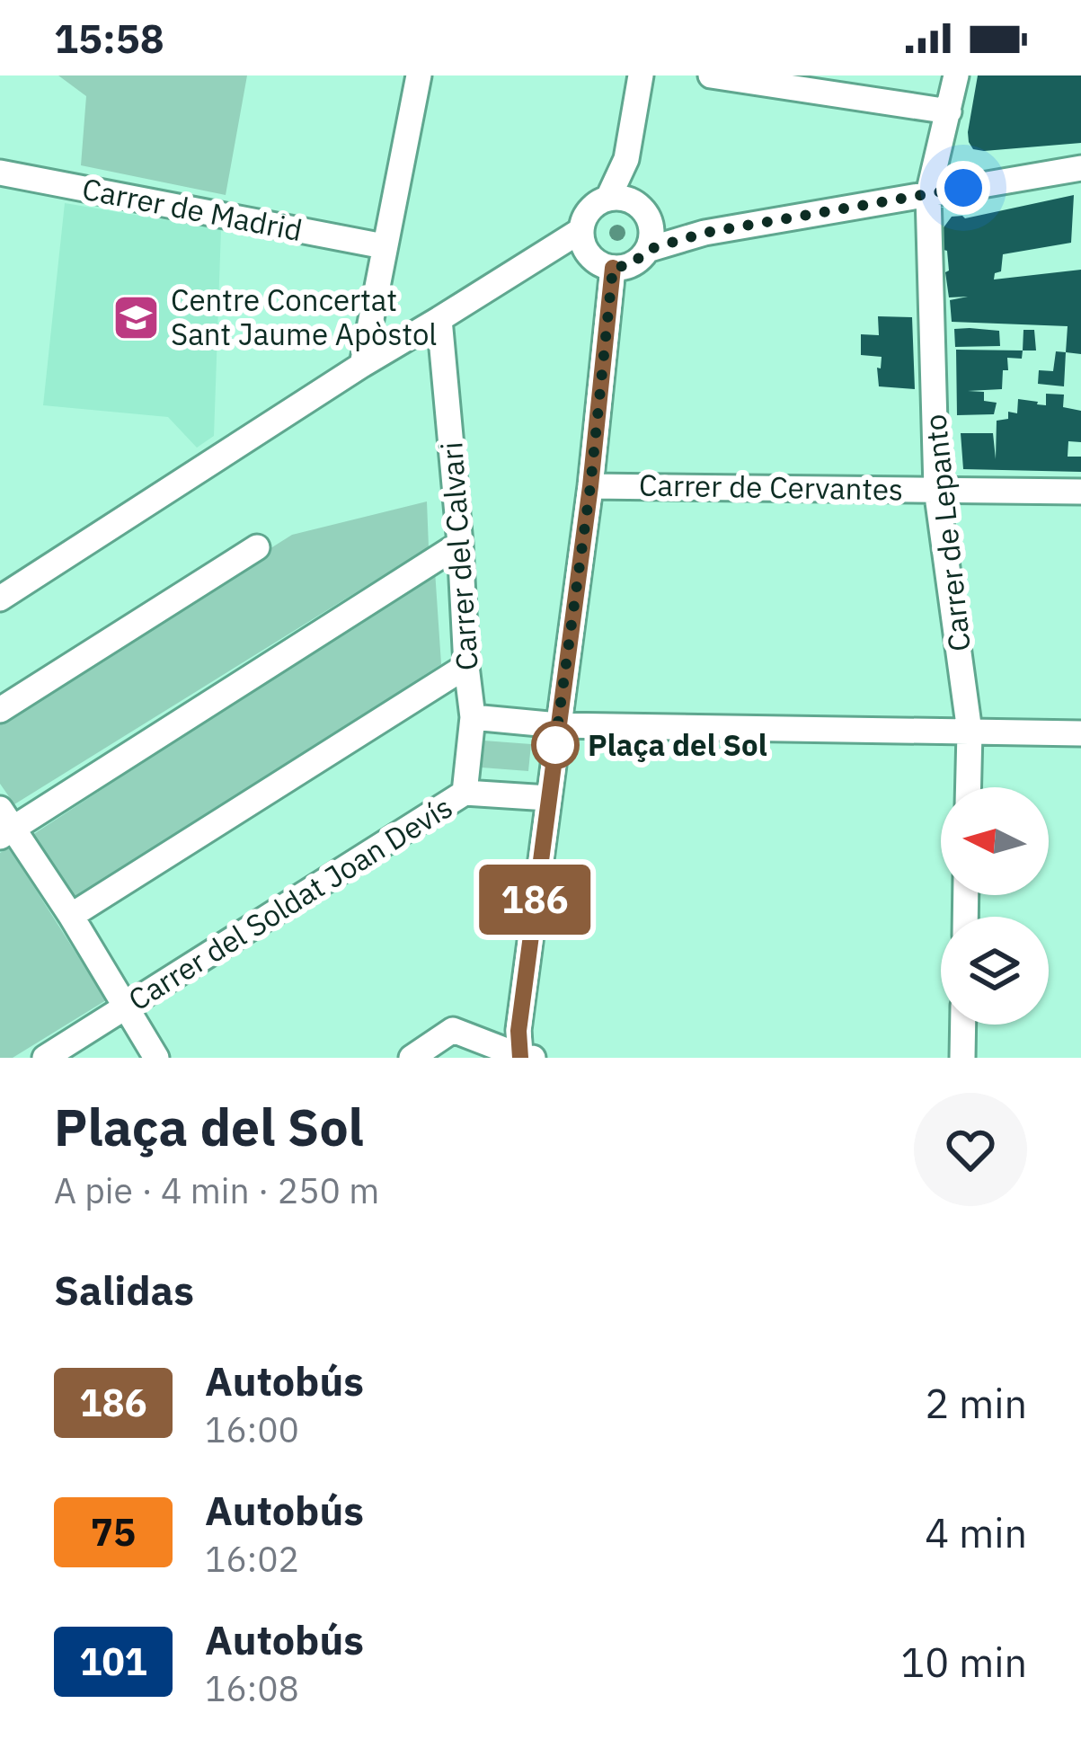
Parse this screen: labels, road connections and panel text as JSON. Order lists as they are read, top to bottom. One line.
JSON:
{"streets":{"street":["Carrer de Madrid","Carrer de Cervantes","Carrer de Lepanto","Carrer del Calvari","Carrer del Soldat Joan Devís"]},"crossings":[["Carrer de Cervantes","Carrer de Lepanto"],["Carrer del Calvari","Carrer del Soldat Joan Devís"]],"places":{"school or university":["Centre Concertat Sant Jaume Apòstol"],"other":["Plaça del Sol"]},"lines":["bus line 186"],"north":"left","page":{"status":"15:58","on_map":"186","heading":[["Plaça del Sol","A pie · 4 min · 250 m"],"Salidas"],"list":[{"mark":"186","name":"Autobús","note":"16:00","value":"2 min"},{"mark":"75","name":"Autobús","note":"16:02","value":"4 min"},{"mark":"101","name":"Autobús","note":"16:08","value":"10 min"}]}}
